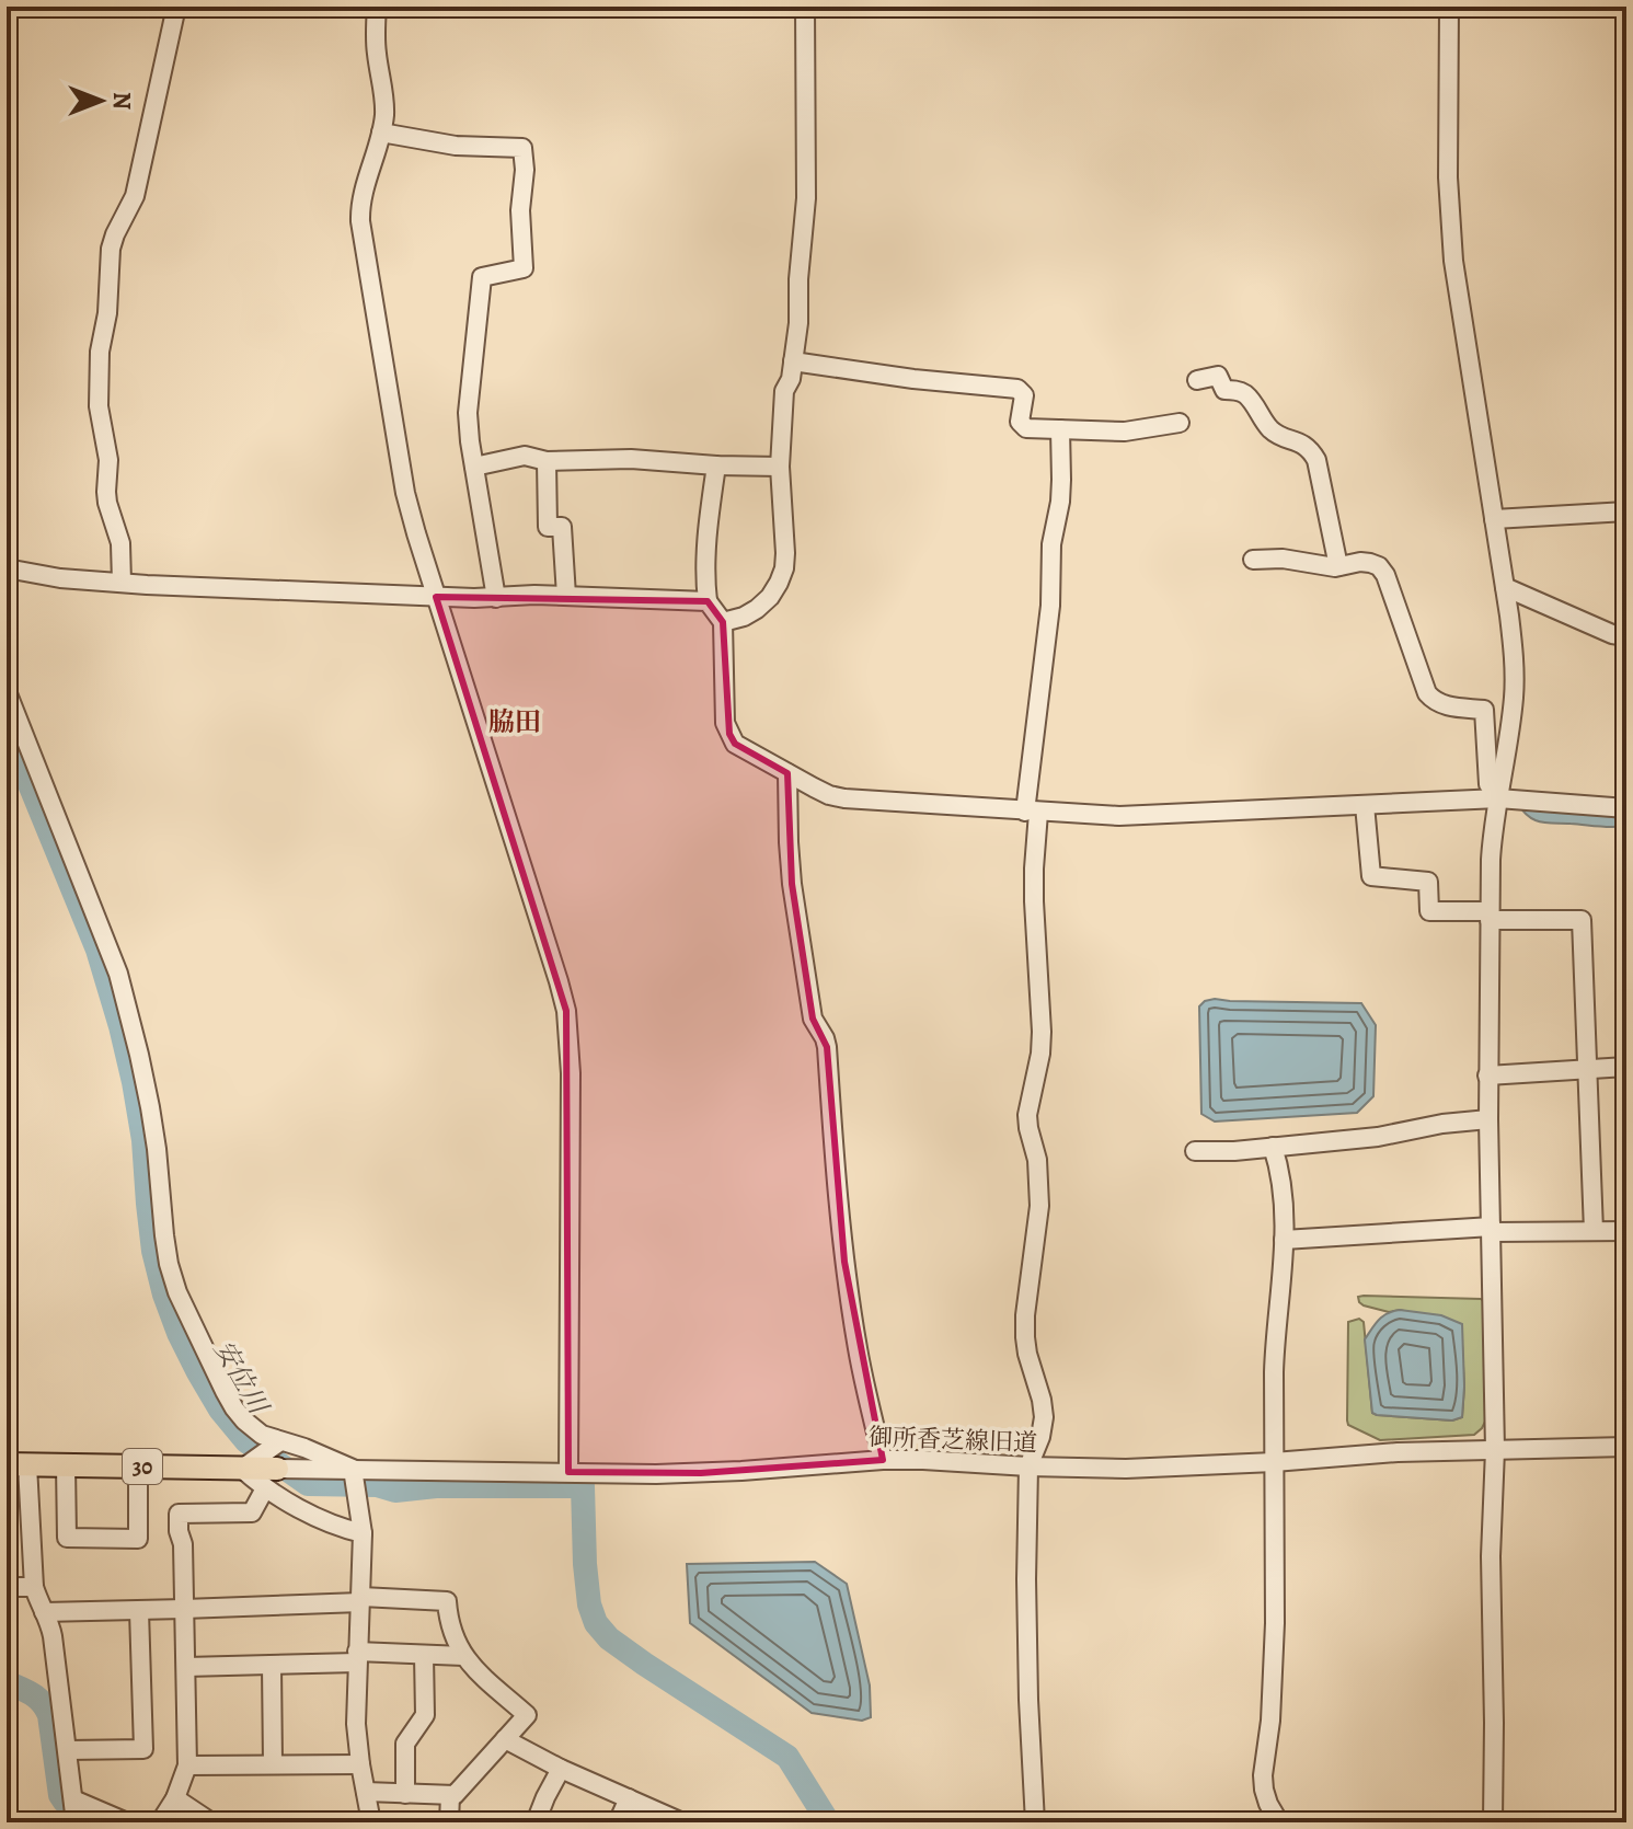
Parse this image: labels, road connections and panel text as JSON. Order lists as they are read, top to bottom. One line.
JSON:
{"streets":{"main road":["30"],"street":["御所香芝線旧道"]},"crossings":[["御所香芝線旧道","30"]],"districts":["脇田"],"water":["安位川"],"north":"right"}
